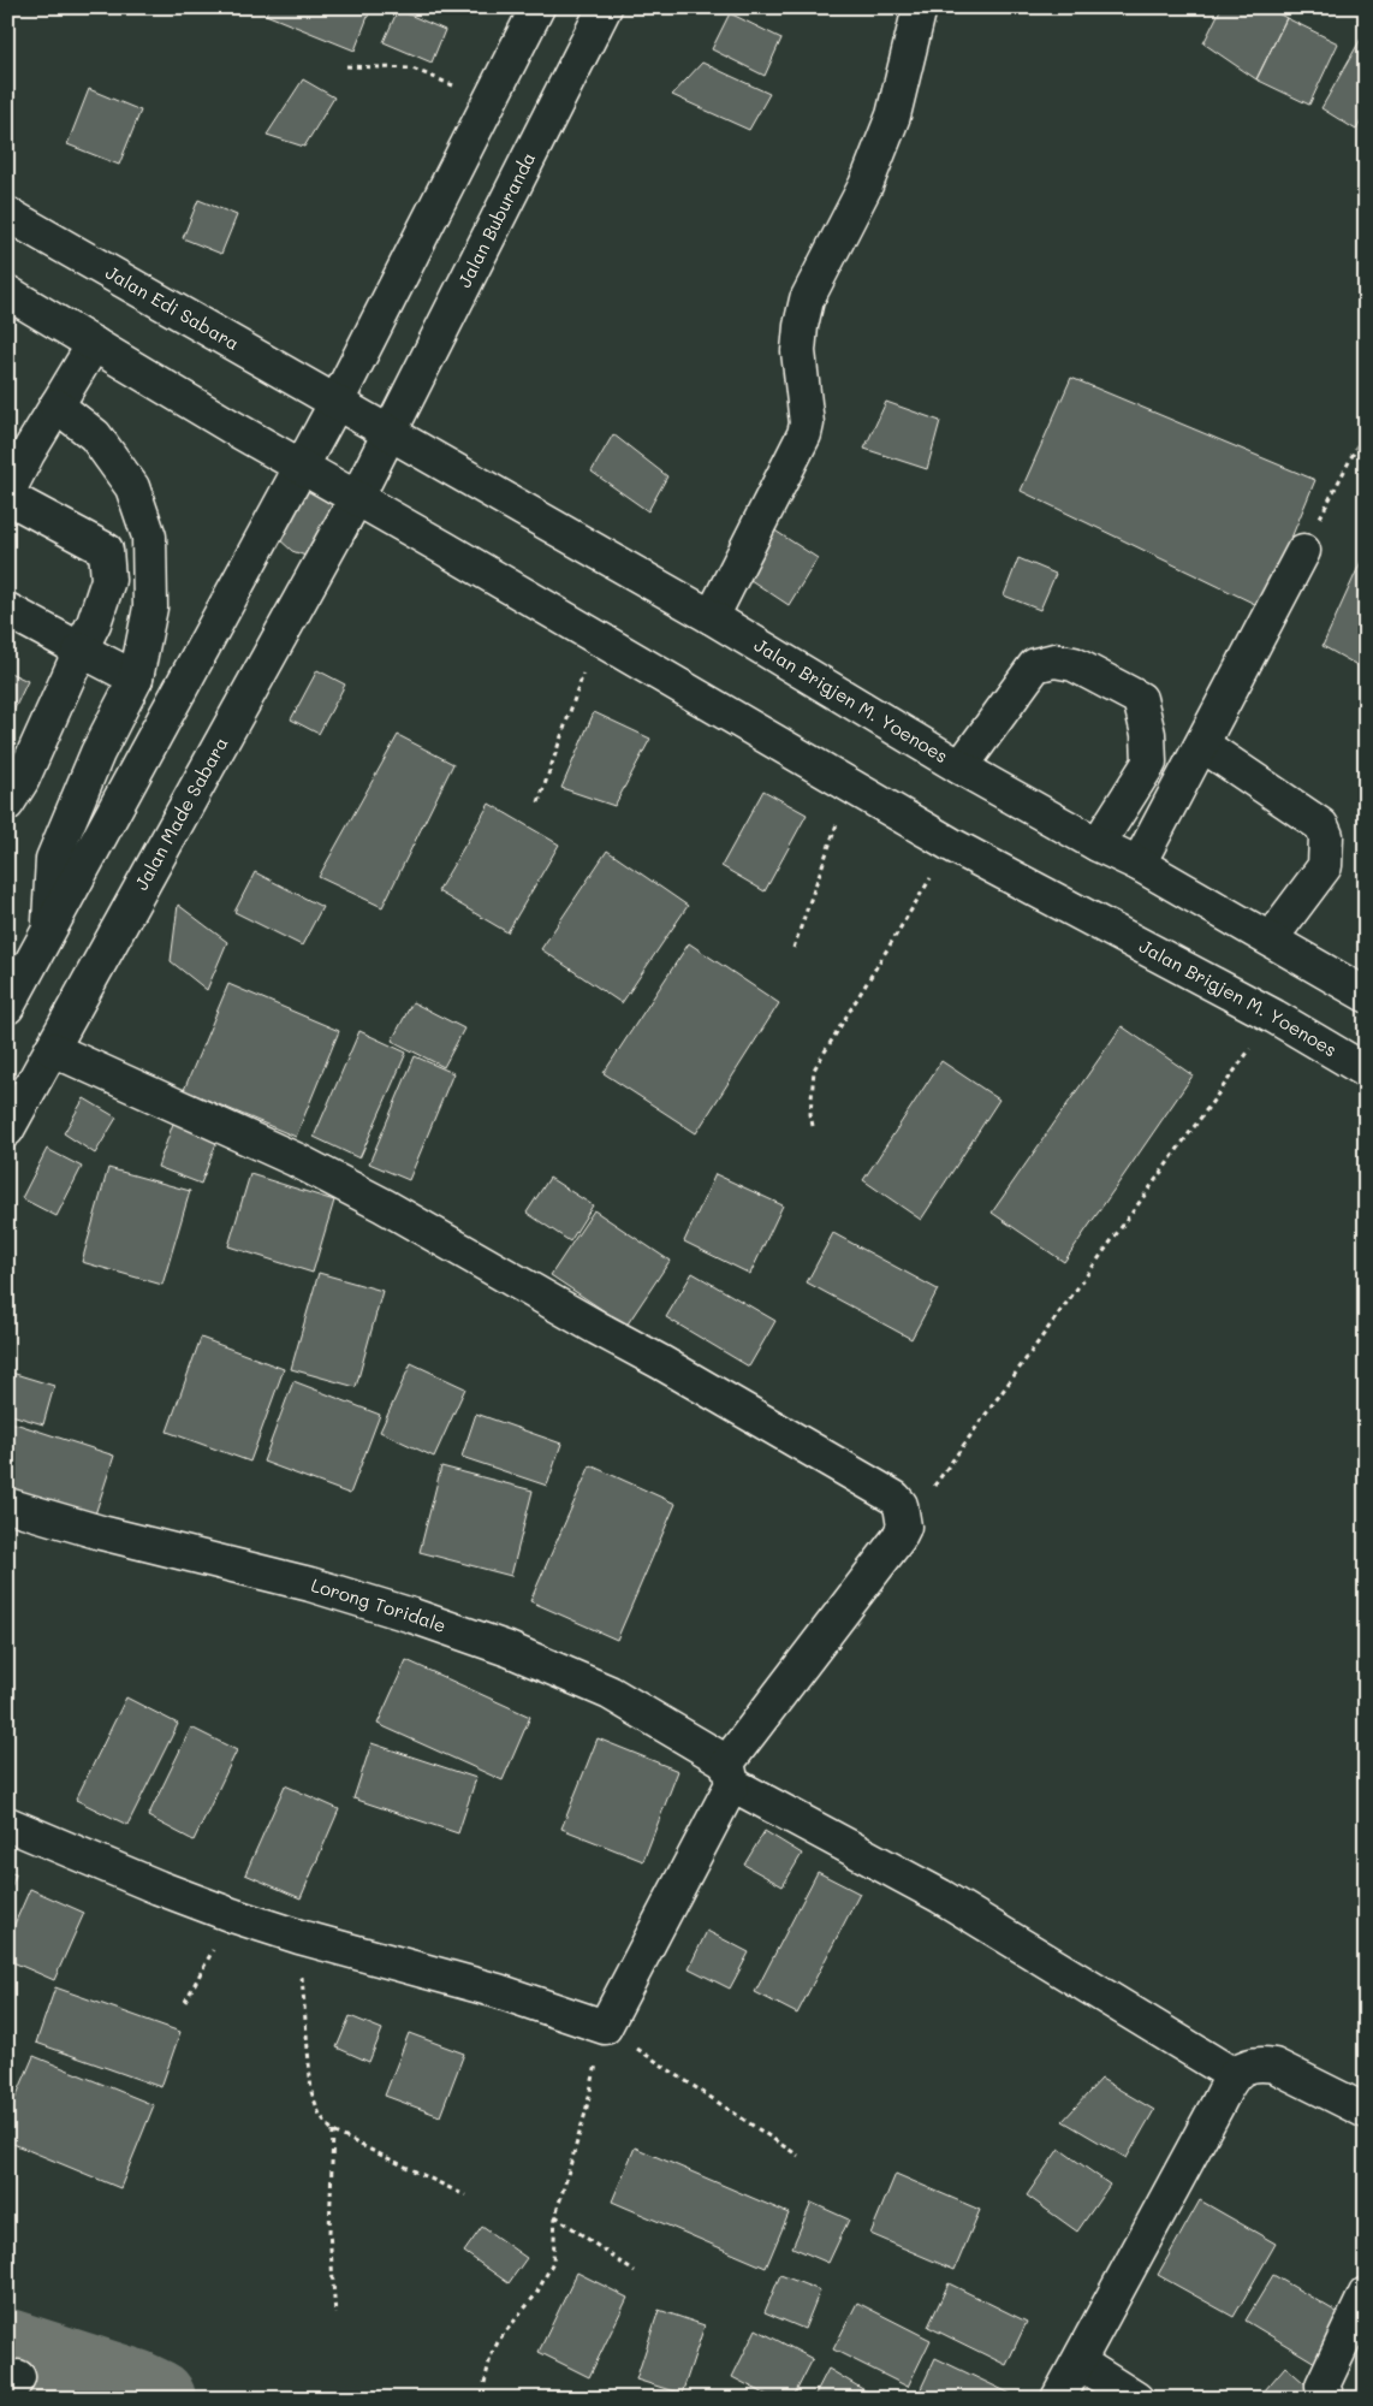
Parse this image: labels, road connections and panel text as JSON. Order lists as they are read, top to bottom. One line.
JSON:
{"streets":{"street":["Jalan Buburanda","Jalan Edi Sabara","Jalan Brigjen M. Yoenoes","Jalan Made Sabara","Lorong Toridale"]},"crossings":[["Jalan Buburanda","Jalan Brigjen M. Yoenoes"],["Jalan Buburanda","Jalan Made Sabara"],["Jalan Edi Sabara","Jalan Brigjen M. Yoenoes"],["Jalan Brigjen M. Yoenoes","Jalan Made Sabara"]]}
